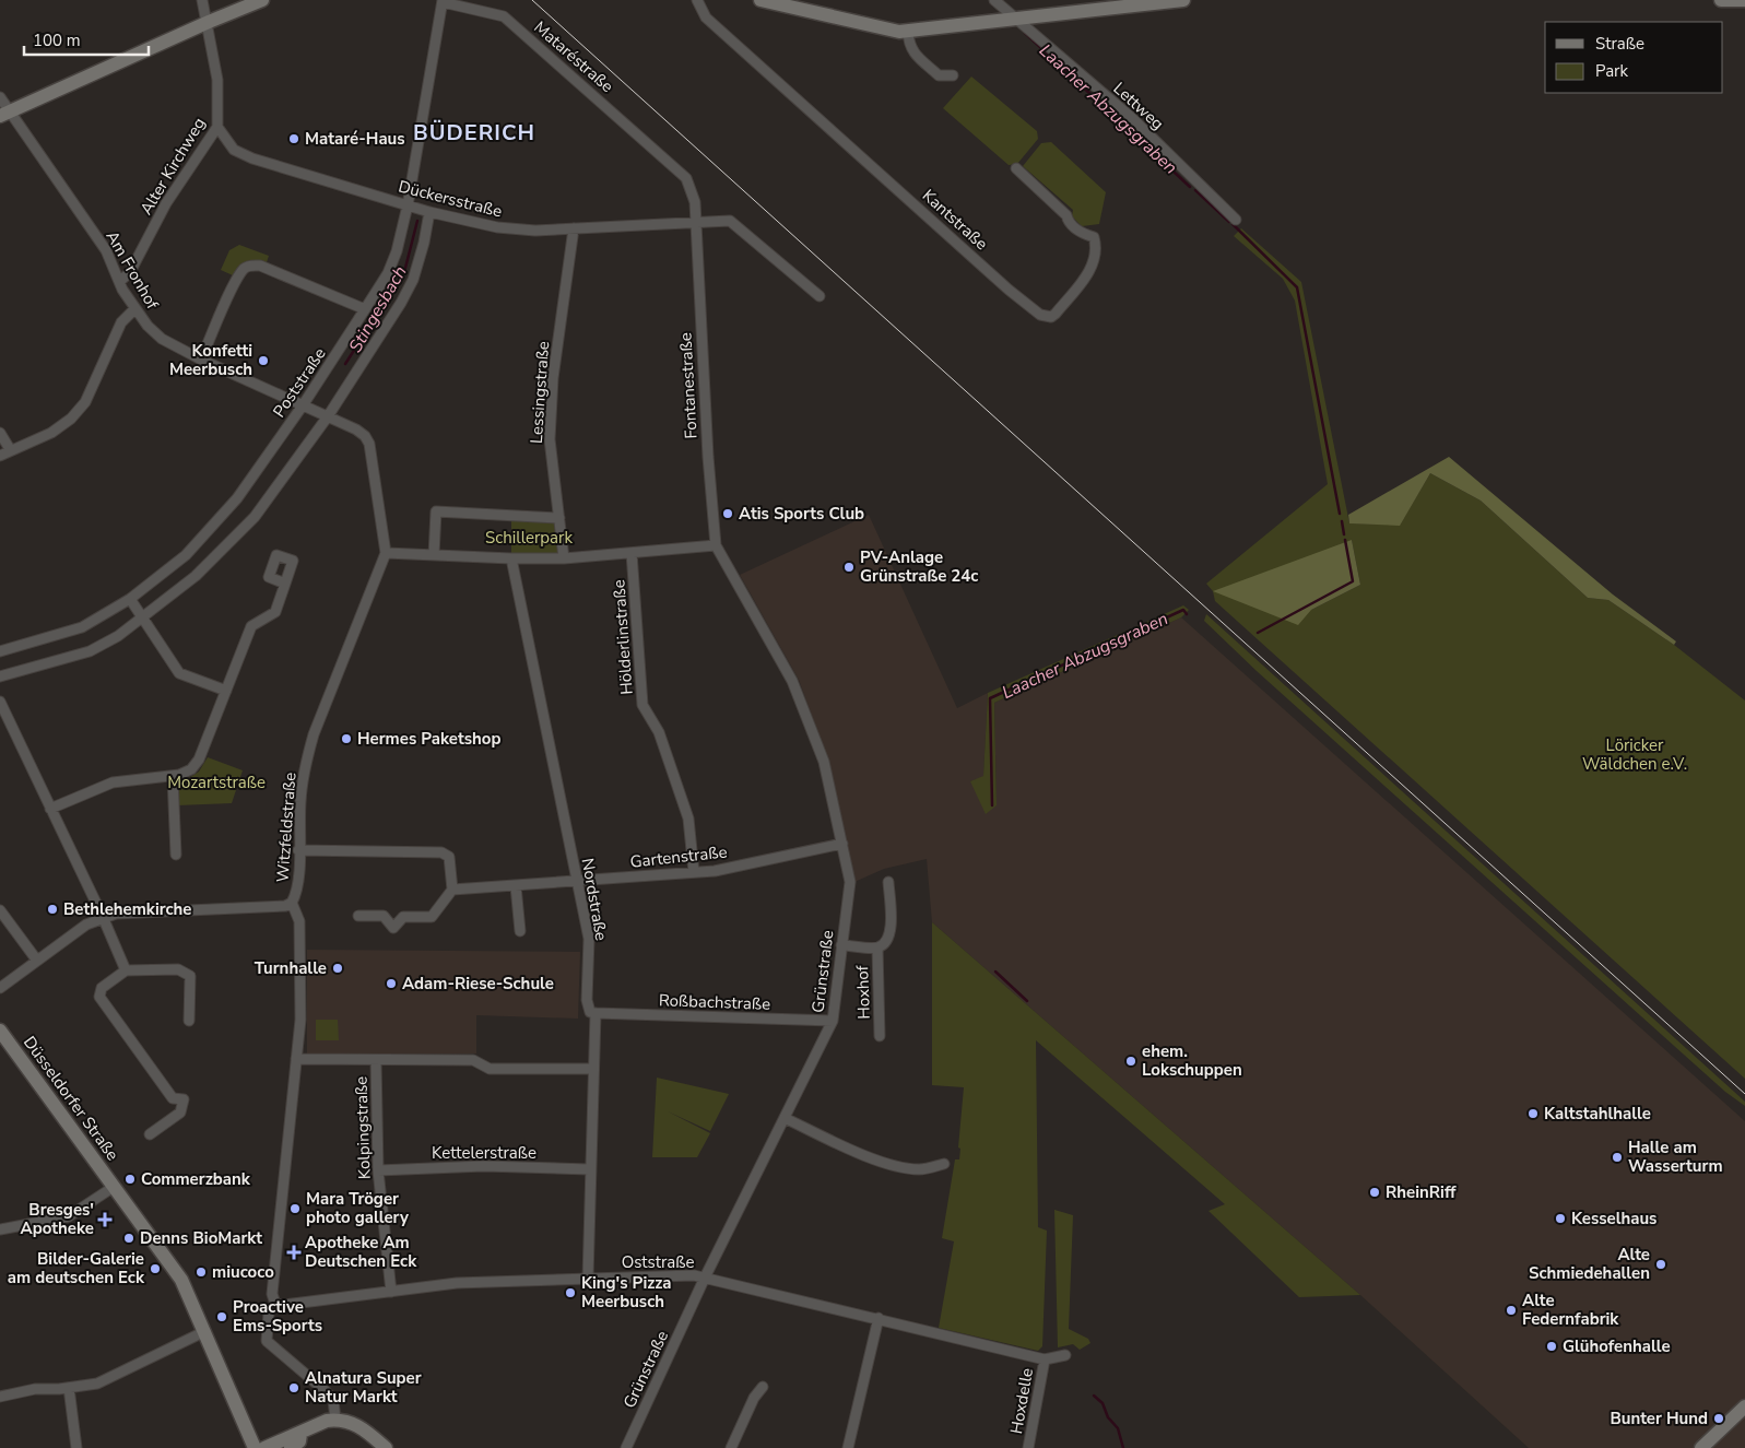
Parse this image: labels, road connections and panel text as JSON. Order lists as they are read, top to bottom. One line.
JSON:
{"streets":{"main road":["Düsseldorfer Straße"],"street":["Mataréstraße","Lettweg","Alter Kirchweg","Dückersstraße","Kantstraße","Am Fronhof","Poststraße","Fontanestraße","Lessingstraße","Hölderlinstraße","Witzfeldstraße","Gartenstraße","Nordstraße","Grünstraße","Hoxhof","Roßbachstraße","Kolpingstraße","Kettelerstraße","Oststraße","Hoxdelle"]},"crossings":[["Mataréstraße","Dückersstraße"],["Mataréstraße","Poststraße"],["Mataréstraße","Fontanestraße"],["Alter Kirchweg","Dückersstraße"],["Alter Kirchweg","Am Fronhof"],["Dückersstraße","Poststraße"],["Dückersstraße","Fontanestraße"],["Dückersstraße","Lessingstraße"],["Am Fronhof","Poststraße"],["Fontanestraße","Grünstraße"],["Hölderlinstraße","Gartenstraße"],["Witzfeldstraße","Oststraße"],["Gartenstraße","Nordstraße"],["Gartenstraße","Grünstraße"],["Nordstraße","Roßbachstraße"],["Nordstraße","Kettelerstraße"],["Nordstraße","Oststraße"],["Grünstraße","Hoxhof"],["Grünstraße","Roßbachstraße"],["Grünstraße","Oststraße"],["Kolpingstraße","Kettelerstraße"],["Kolpingstraße","Oststraße"],["Oststraße","Hoxdelle"]],"districts":["BÜDERICH"],"water":["Laacher Abzugsgraben","Stingesbach"],"parks":["Schillerpark","Löricker Wäldchen e.V.","Mozartstraße"],"places":{"other":["Mataré-Haus","Konfetti Meerbusch","Atis Sports Club","PV-Anlage Grünstraße 24c","Hermes Paketshop","Bethlehemkirche","Turnhalle","Adam-Riese-Schule","ehem. Lokschuppen","Kaltstahlhalle","Halle am Wasserturm","Commerzbank","RheinRiff","Mara Tröger photo gallery","Kesselhaus","Denns BioMarkt","Alte Schmiedehallen","Bilder-Galerie am deutschen Eck","miucoco","King's Pizza Meerbusch","Alte Federnfabrik","Proactive Ems-Sports","Glühofenhalle","Alnatura Super Natur Markt","Bunter Hund"],"health":["Bresges' Apotheke","Apotheke Am Deutschen Eck"]},"legend":["Straße","Park"],"scale_bar":"100 m"}
